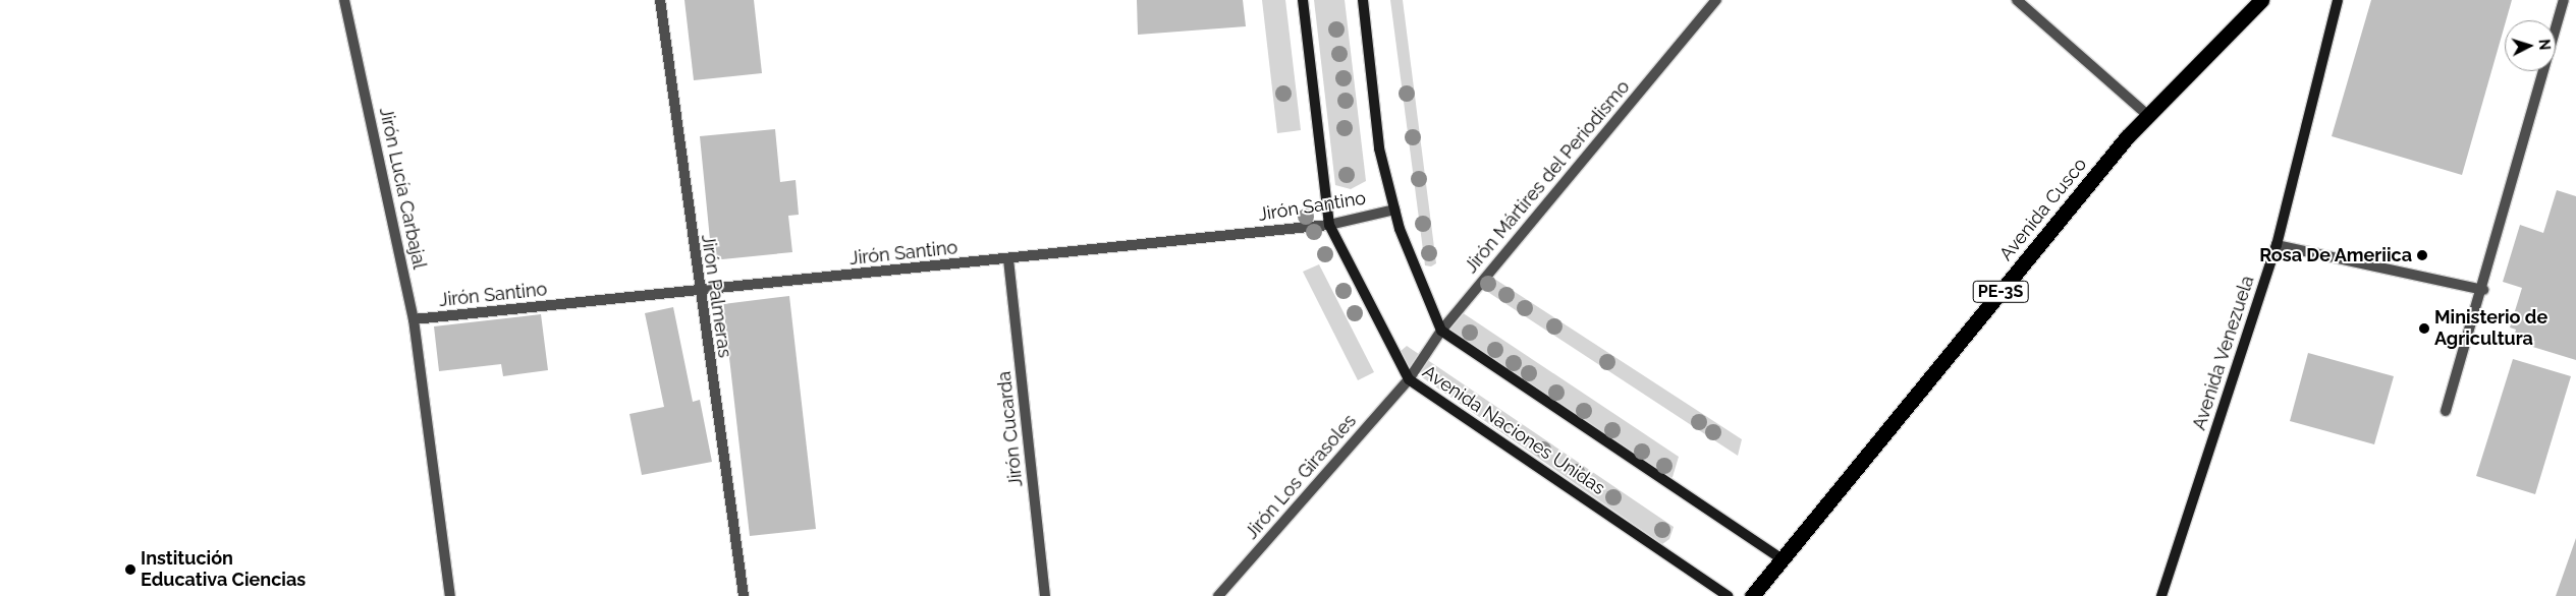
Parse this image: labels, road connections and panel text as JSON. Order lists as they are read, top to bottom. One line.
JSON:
{"streets":{"highway":["Avenida Cusco","PE-3S"],"street":["Jirón Mártires del Periodismo","Jirón Lucía Carbajal","Jirón Santino","Jirón Palmeras","Avenida Venezuela","Jirón Cucarda","Avenida Naciones Unidas","Jirón Los Girasoles"]},"crossings":[["Jirón Mártires del Periodismo","Avenida Naciones Unidas"],["Jirón Mártires del Periodismo","Jirón Los Girasoles"],["Jirón Lucía Carbajal","Jirón Santino"],["Jirón Santino","Jirón Palmeras"],["Jirón Santino","Jirón Cucarda"],["Jirón Santino","Avenida Naciones Unidas"],["Avenida Naciones Unidas","Jirón Los Girasoles"]],"places":["Rosa De Ameriica","Ministerio de Agricultura","Institución Educativa Ciencias"],"north":"right"}
